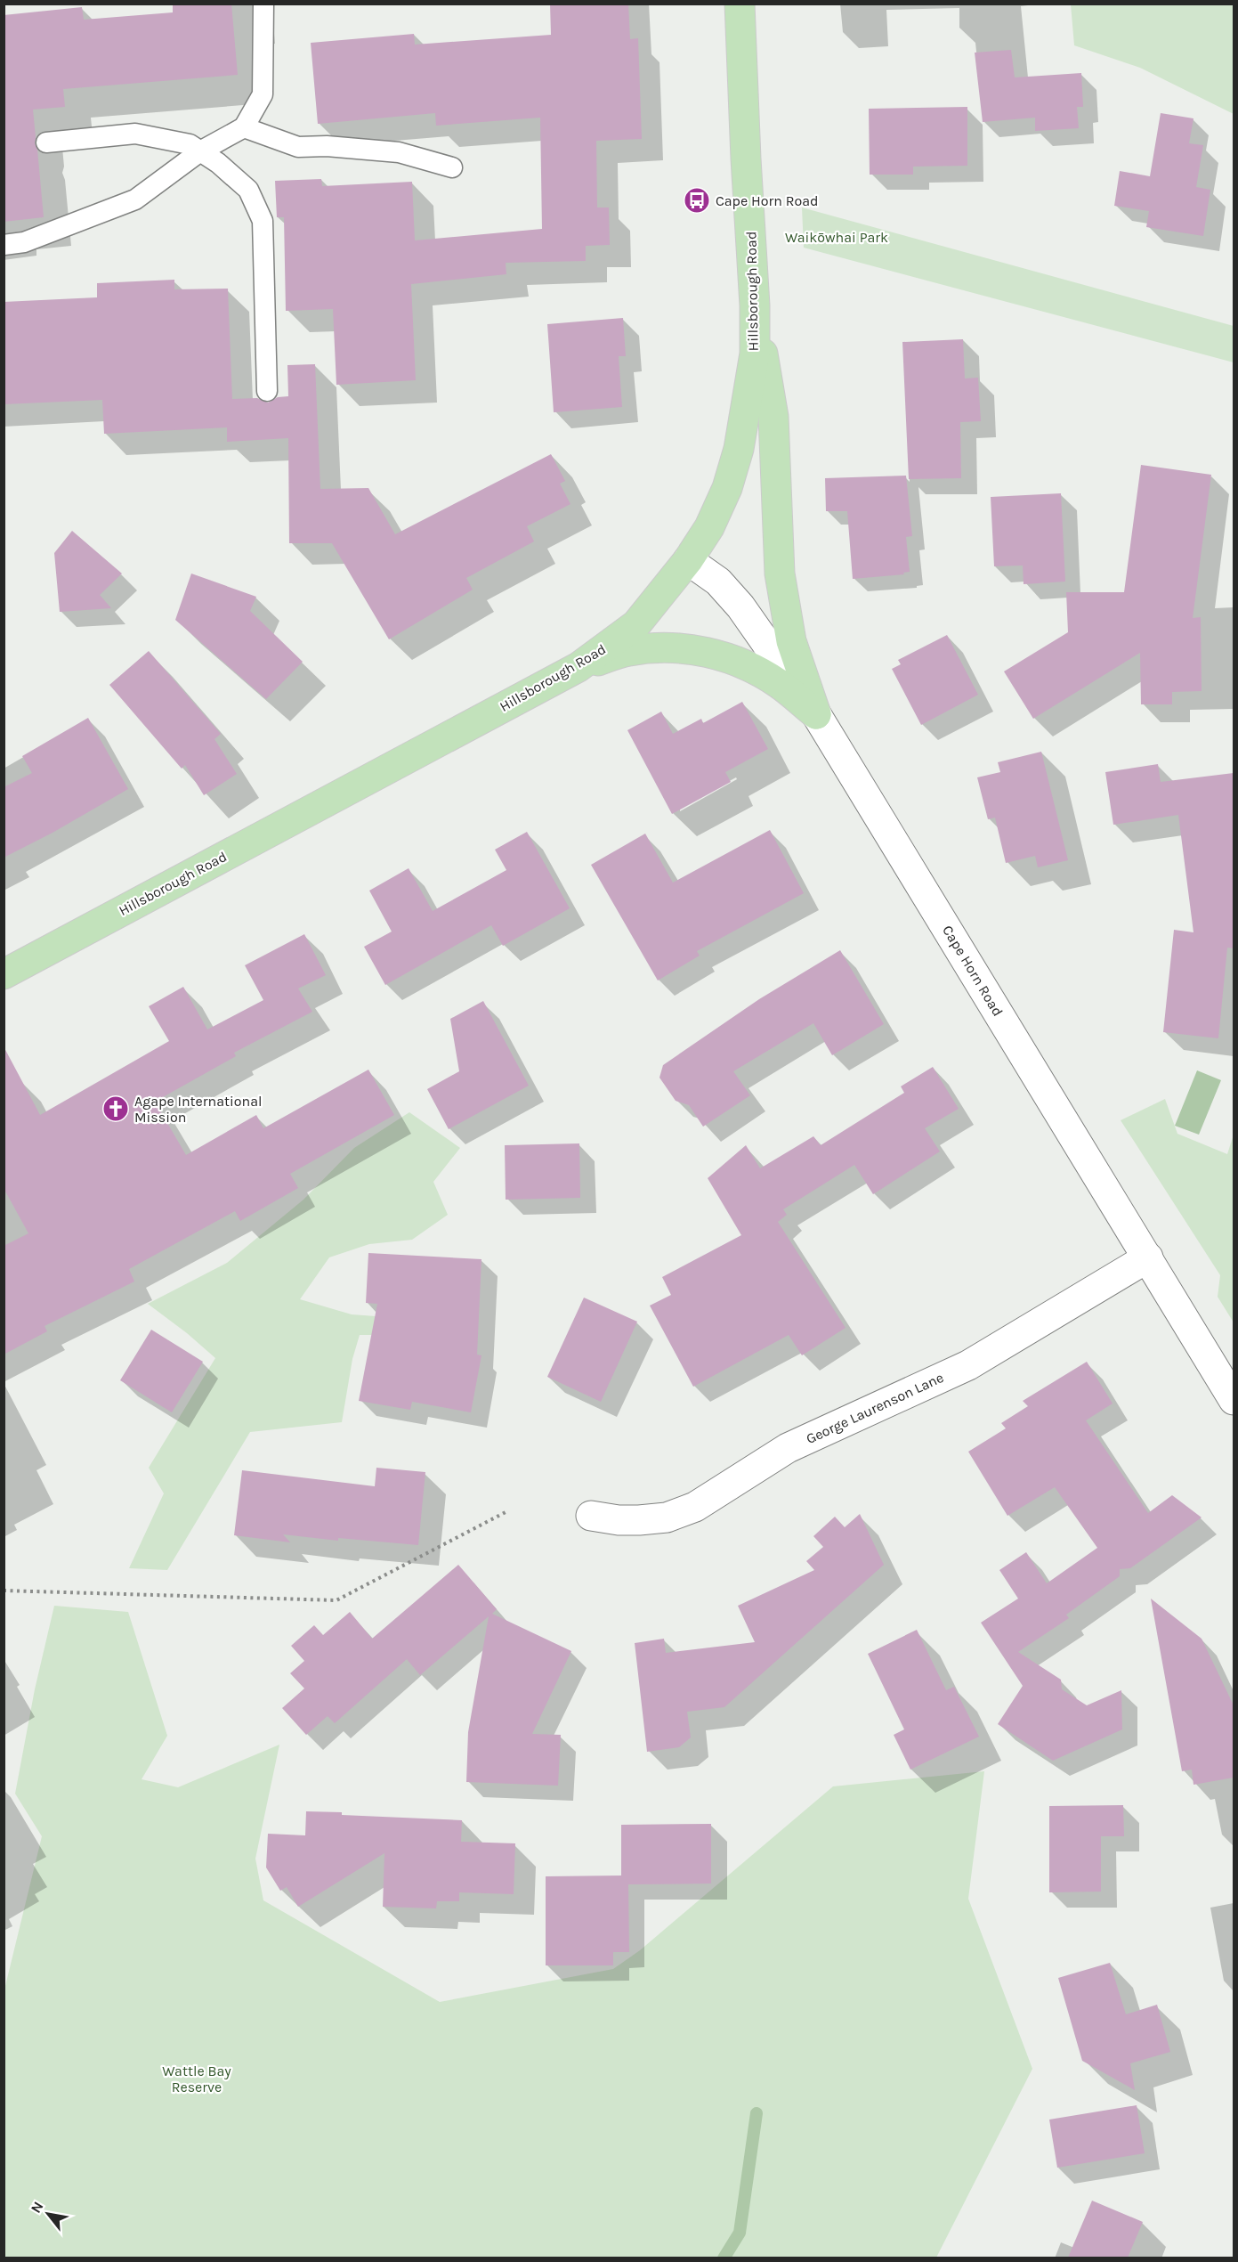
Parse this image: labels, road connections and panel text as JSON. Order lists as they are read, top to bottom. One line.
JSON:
{"streets":{"main road":["Hillsborough Road"],"street":["Cape Horn Road","George Laurenson Lane"]},"crossings":[["Hillsborough Road","Cape Horn Road"],["Cape Horn Road","George Laurenson Lane"]],"parks":["Waikōwhai Park","Wattle Bay Reserve"],"places":{"bus stop":["Cape Horn Road"],"church":["Agape International Mission"]},"north":"top left"}
